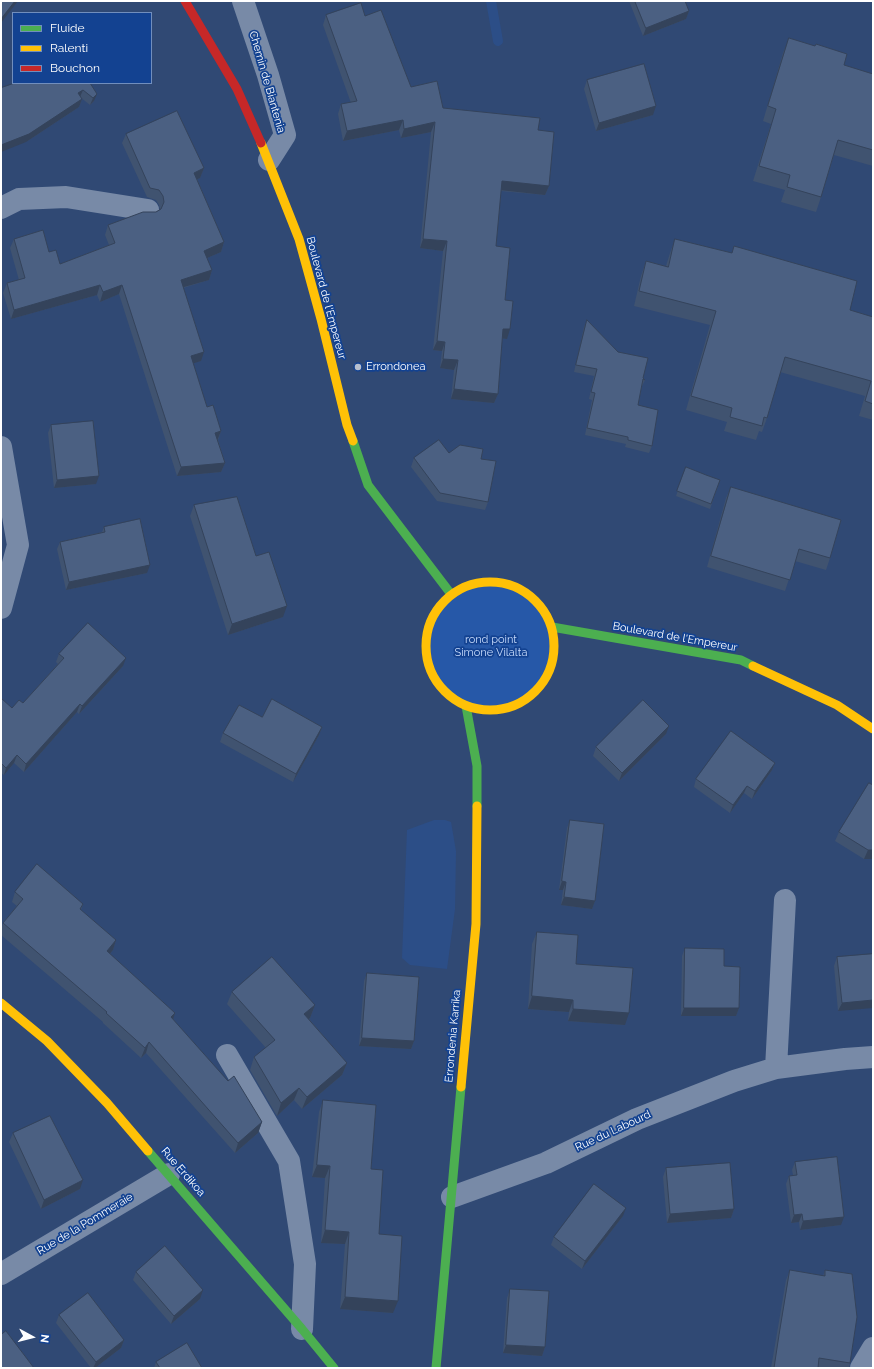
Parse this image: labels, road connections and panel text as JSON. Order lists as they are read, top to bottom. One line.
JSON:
{"streets":{"main road":["Boulevard de l'Empereur","Errondenia Karrika","Rue Erdikoa"],"street":["Chemin de Biantenia","Rue du Labourd","Rue de la Pommeraie"]},"crossings":[["Chemin de Biantenia","Boulevard de l'Empereur"],["Boulevard de l'Empereur","Errondenia Karrika"],["Errondenia Karrika","Rue du Labourd"],["Rue Erdikoa","Rue de la Pommeraie"]],"parks":["rond point Simone Vilalta"],"places":["Errondonea"],"legend":["Fluide","Ralenti","Bouchon"],"north":"right"}
